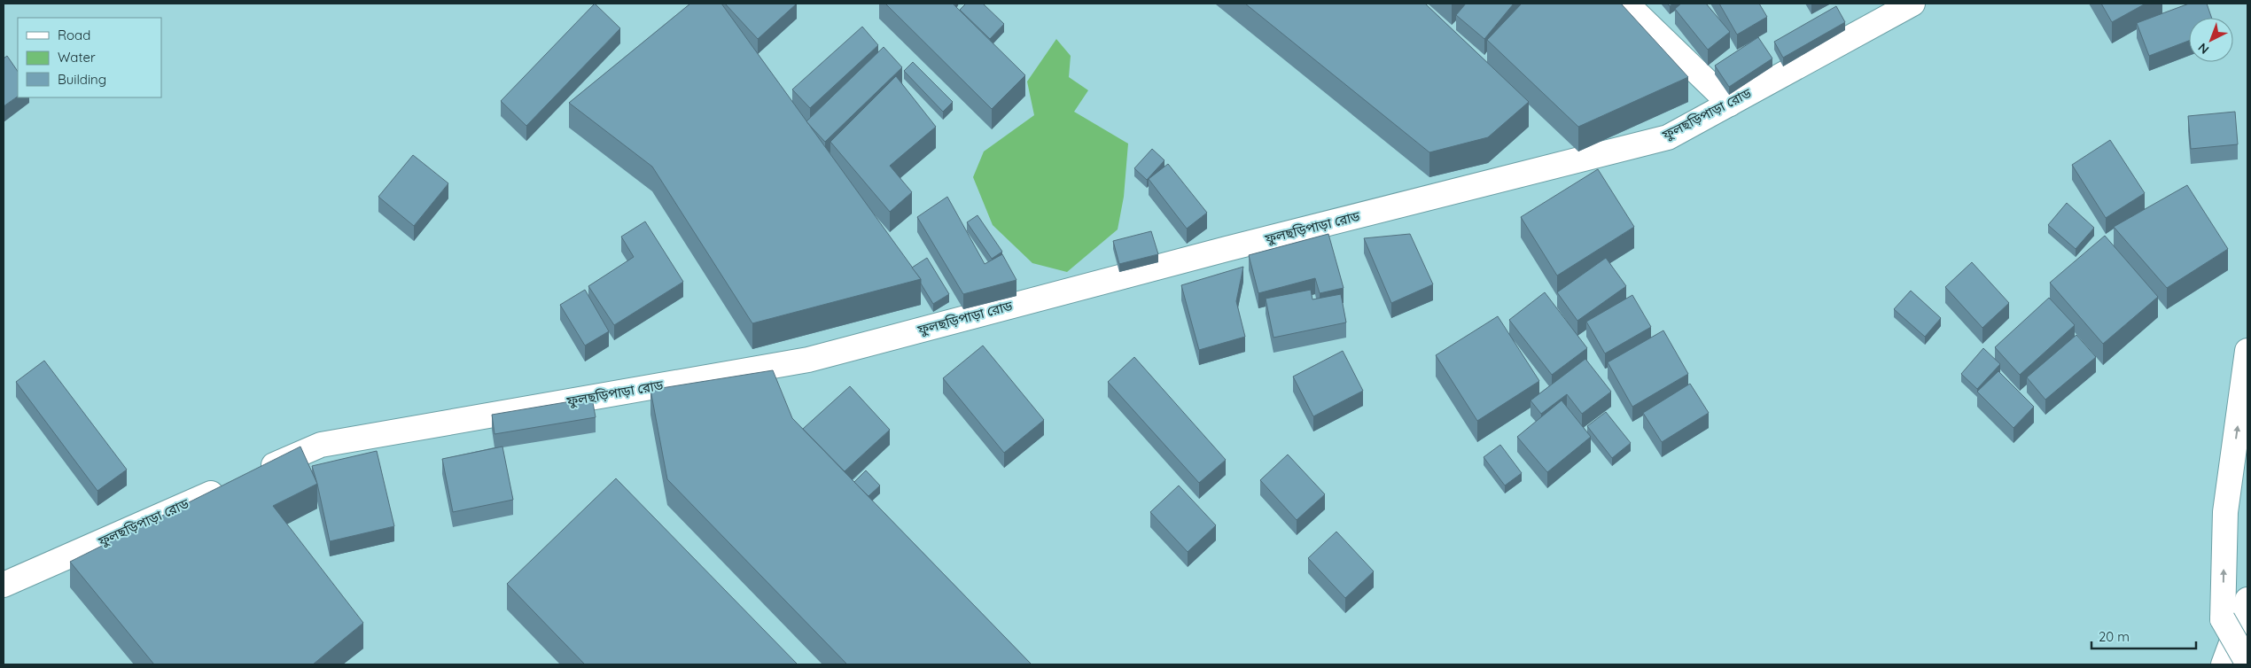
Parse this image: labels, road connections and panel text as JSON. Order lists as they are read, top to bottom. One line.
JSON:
{"streets":{"street":["ফুলছড়িপাড়া রোড"]},"legend":["Road","Water","Building"],"scale_bar":"20 m","north":"bottom left"}
